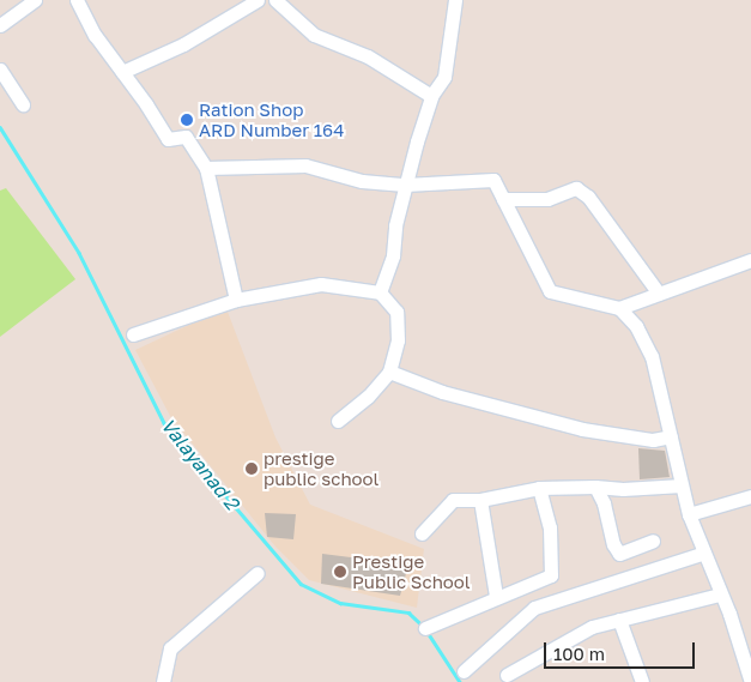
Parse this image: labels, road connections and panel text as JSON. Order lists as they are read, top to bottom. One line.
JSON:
{"water":["Valayanad 2"],"places":["Ration Shop ARD Number 164","prestige public school","Prestige Public School"],"scale_bar":"100 m"}
